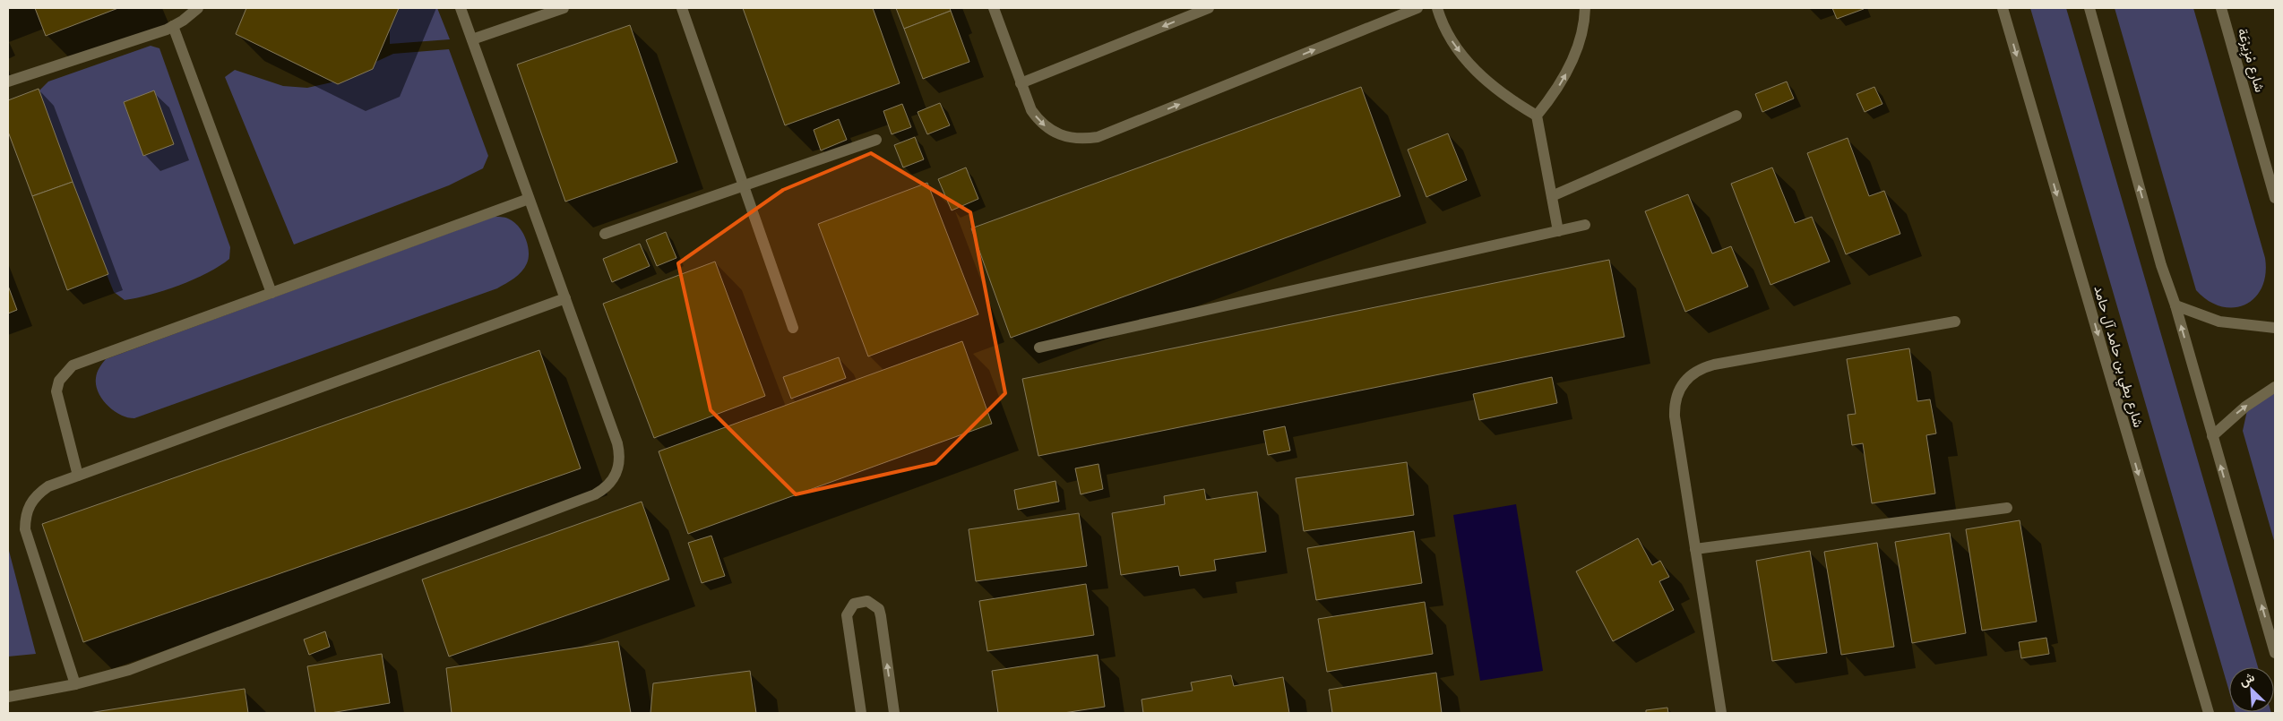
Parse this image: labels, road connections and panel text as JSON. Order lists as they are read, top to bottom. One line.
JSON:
{"streets":{"street":["شارع مْزِيرْعَة","شارع بطي بن حامد آل حامد"]},"north":"top left"}
